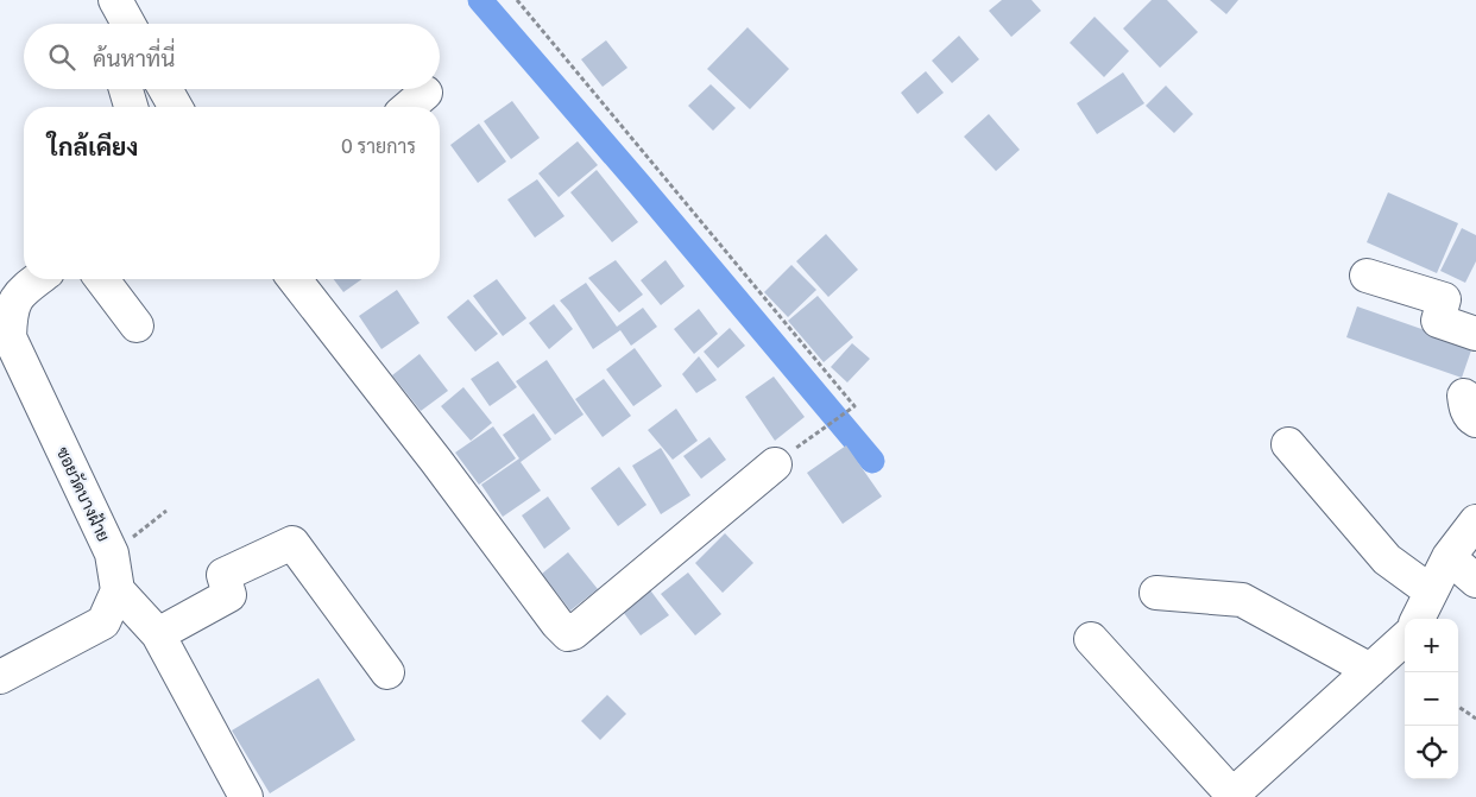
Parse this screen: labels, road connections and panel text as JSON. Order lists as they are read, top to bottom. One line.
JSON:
{"streets":{"street":["ซอยวัดบางฝ้าย"]},"page":{"search":"ค้นหาที่นี่","heading":["ใกล้เคียง","0 รายการ"],"map_buttons":["+","−"]}}
